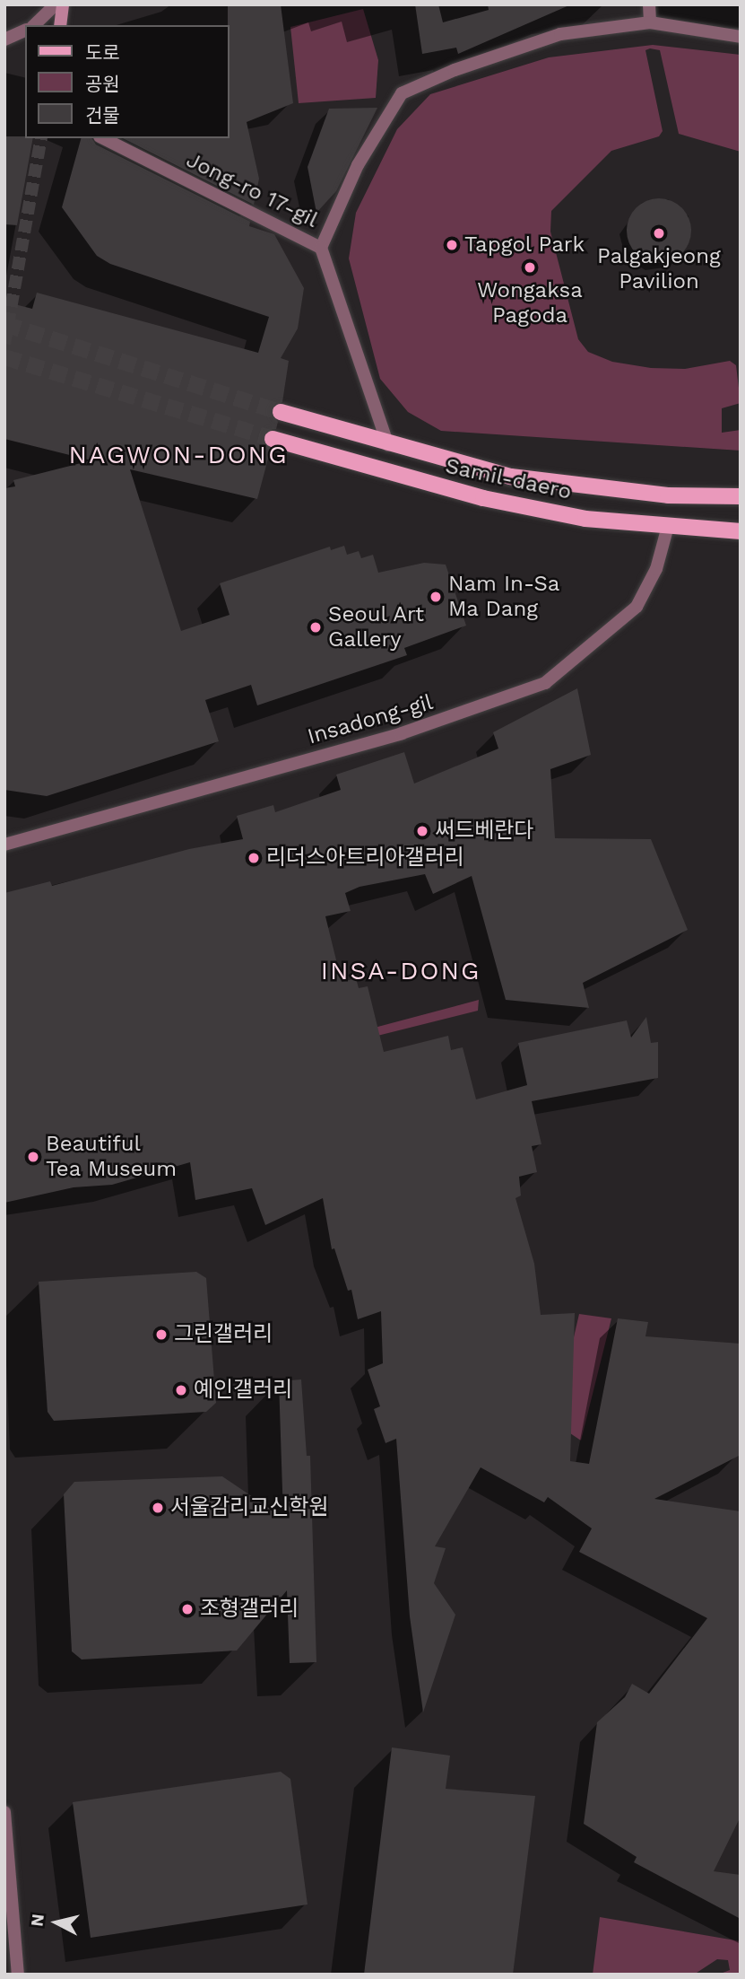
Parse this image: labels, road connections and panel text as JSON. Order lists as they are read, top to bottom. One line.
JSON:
{"streets":{"main road":["Samil-daero"],"street":["Jong-ro 17-gil","Insadong-gil"]},"crossings":[["Samil-daero","Insadong-gil"]],"districts":["NAGWON-DONG","INSA-DONG"],"places":["Palgakjeong Pavilion","Tapgol Park","Wongaksa Pagoda","Nam In-Sa Ma Dang","Seoul Art Gallery","써드베란다","리더스아트리아갤러리","Beautiful Tea Museum","그린갤러리","예인갤러리","서울감리교신학원","조형갤러리"],"legend":["도로","공원","건물"],"north":"left"}
